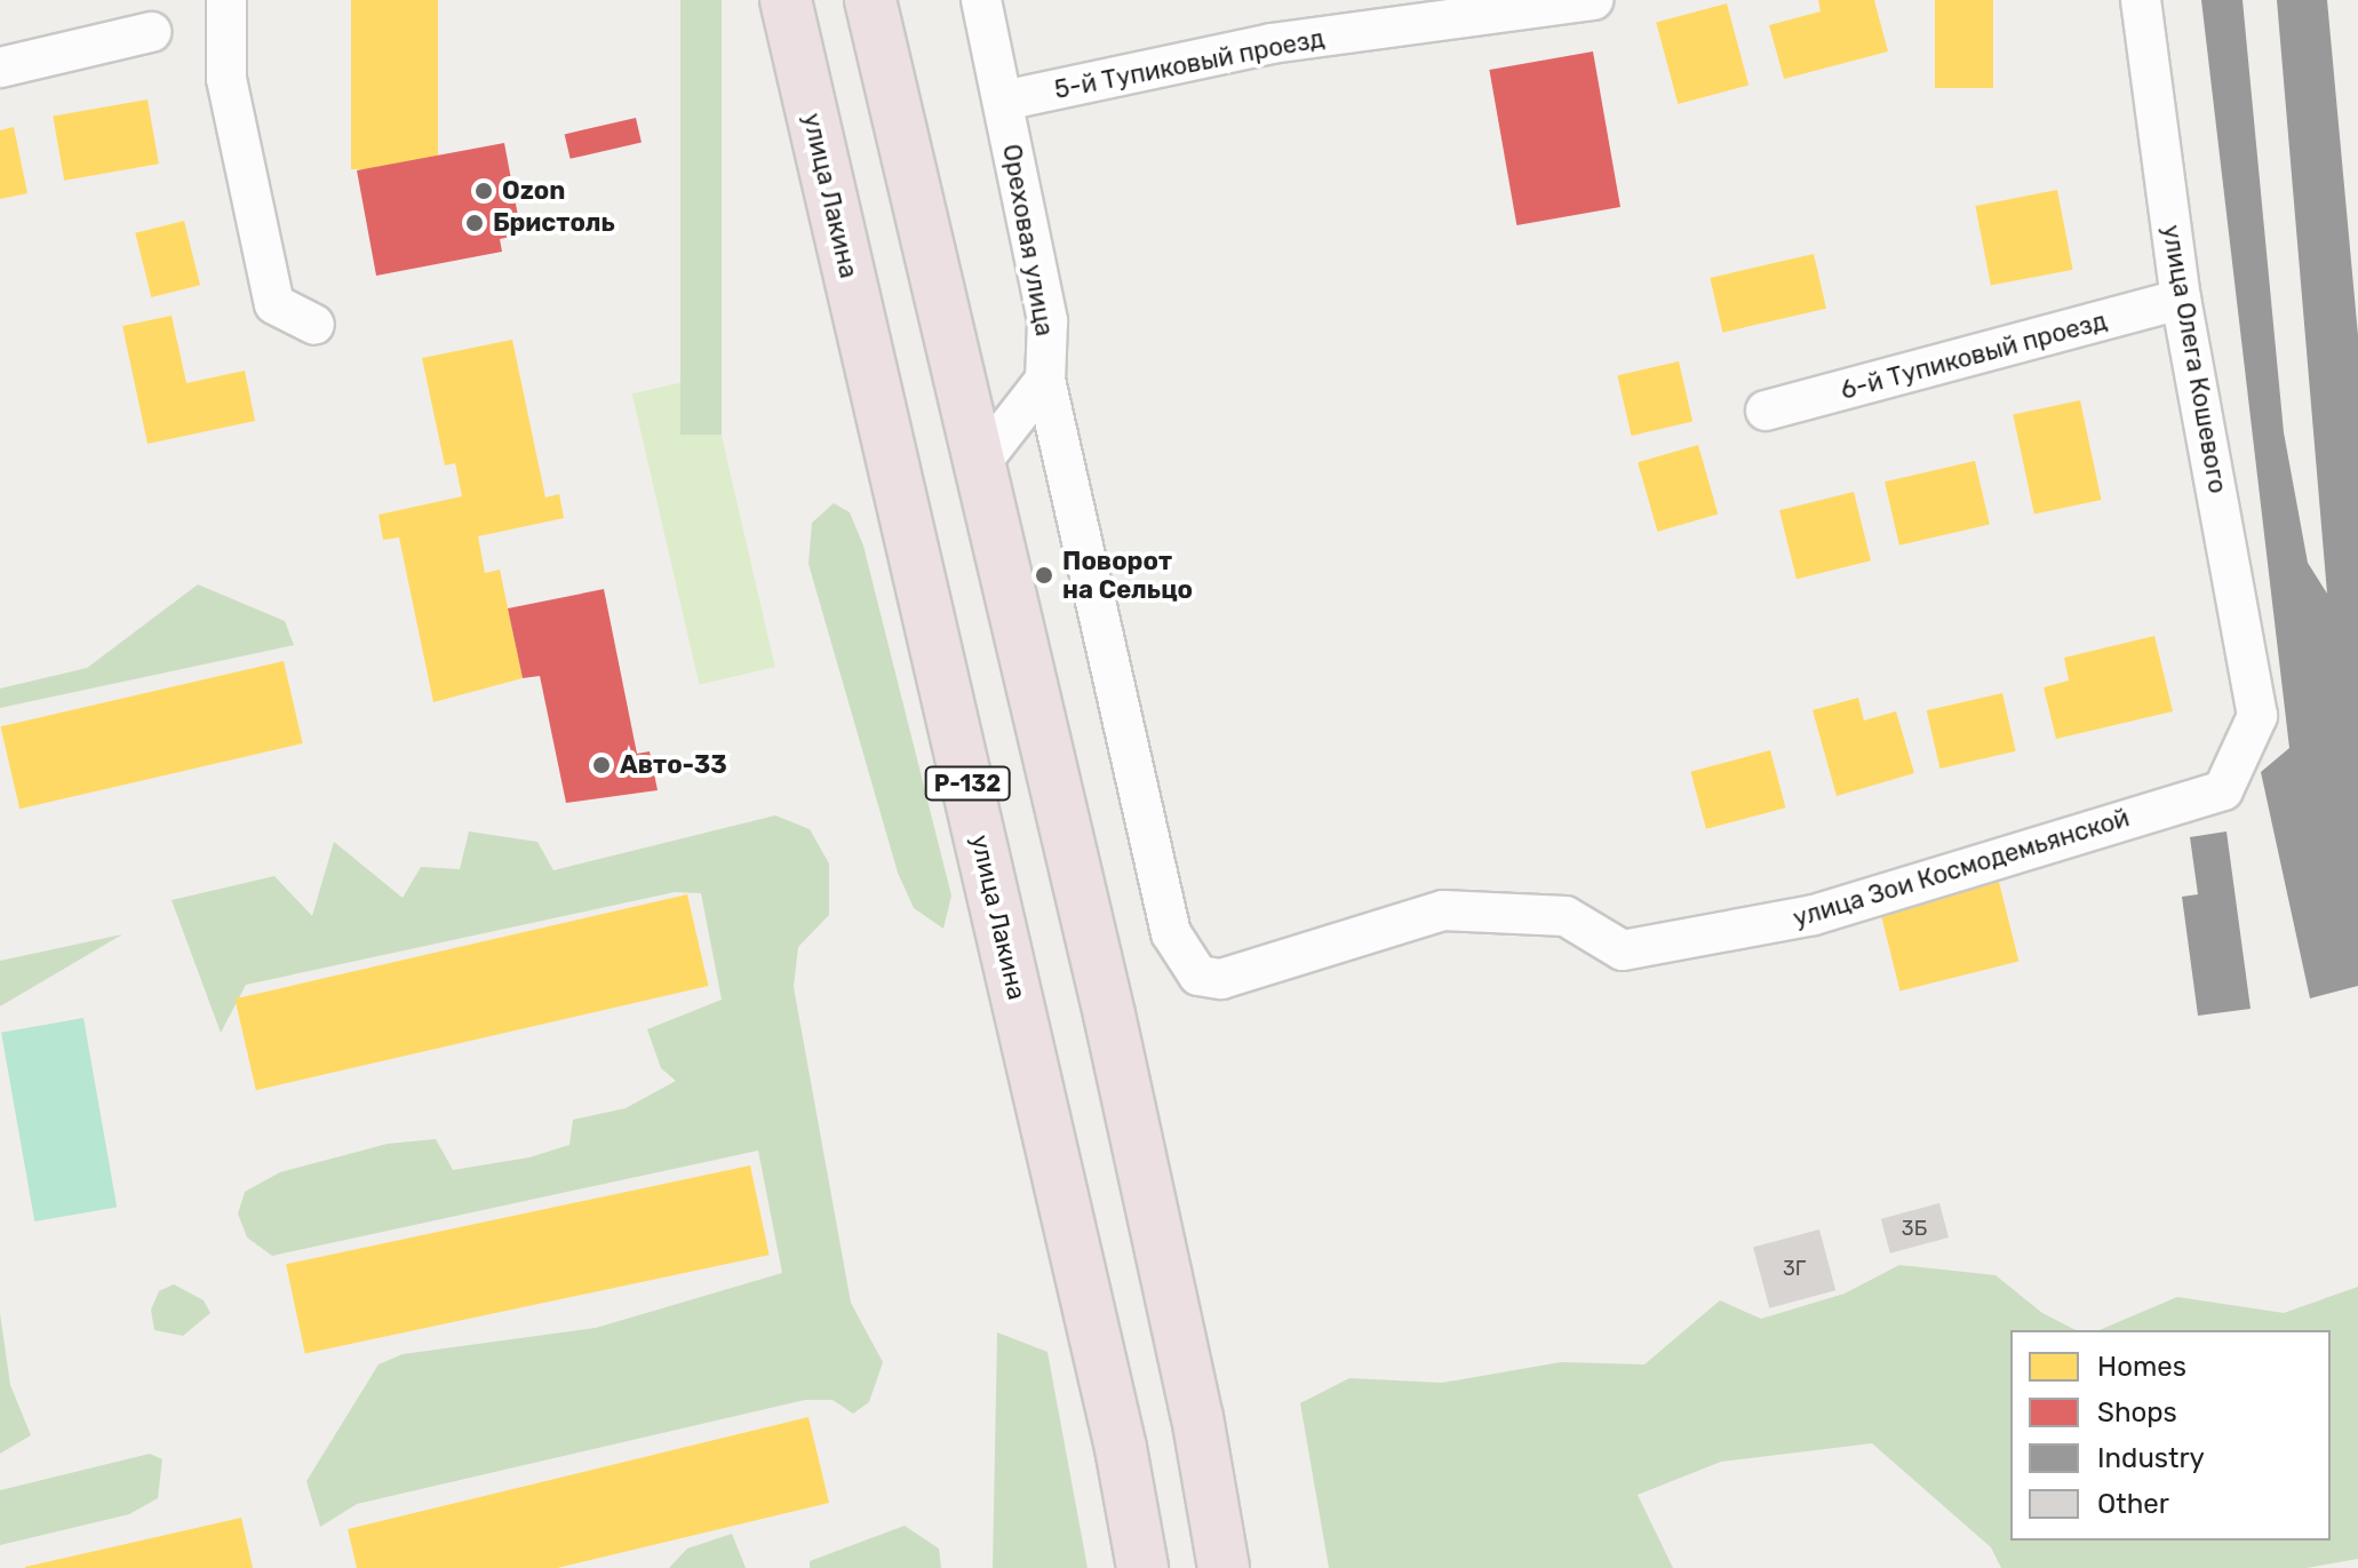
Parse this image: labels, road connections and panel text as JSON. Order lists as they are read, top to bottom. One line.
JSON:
{"streets":{"highway":["улица Лакина","Р-132"],"street":["5-й Тупиковый проезд","Ореховая улица","6-й Тупиковый проезд","улица Олега Кошевого","улица Зои Космодемьянской"]},"crossings":[["5-й Тупиковый проезд","Ореховая улица"],["Ореховая улица","улица Зои Космодемьянской"],["6-й Тупиковый проезд","улица Олега Кошевого"],["улица Олега Кошевого","улица Зои Космодемьянской"]],"places":["Ozon","Бристоль","Поворот на Сельцо","Авто-33"],"house_numbers":["3Б","3Г"],"legend":["Homes","Shops","Industry","Other"]}
